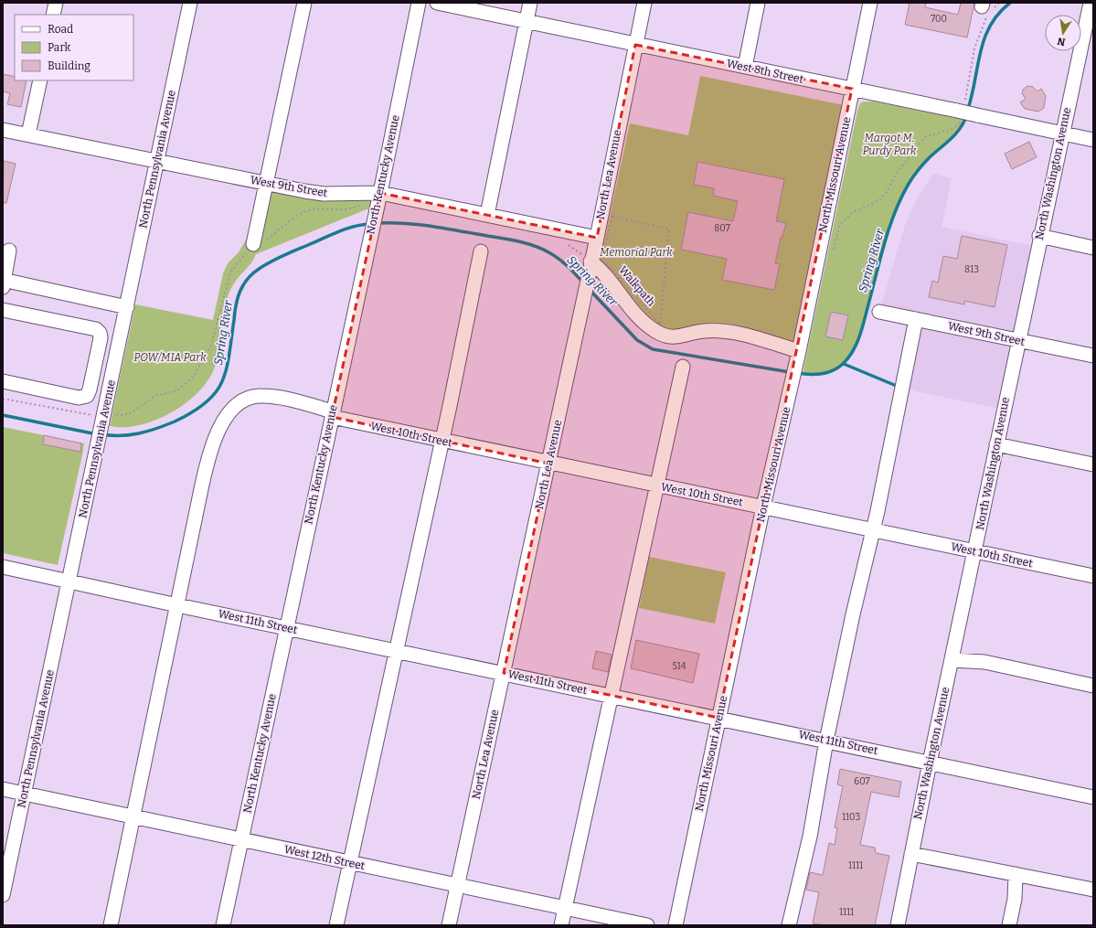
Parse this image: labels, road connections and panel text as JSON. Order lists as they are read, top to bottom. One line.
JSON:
{"streets":{"street":["West 8th Street","North Pennsylvania Avenue","North Washington Avenue","North Kentucky Avenue","North Lea Avenue","North Missouri Avenue","West 9th Street","West 10th Street","West 11th Street","West 12th Street"],"path":["Walkpath"]},"crossings":[["West 8th Street","North Washington Avenue"],["West 8th Street","North Lea Avenue"],["West 8th Street","North Missouri Avenue"],["North Pennsylvania Avenue","West 9th Street"],["North Pennsylvania Avenue","West 11th Street"],["North Pennsylvania Avenue","West 12th Street"],["North Washington Avenue","West 9th Street"],["North Washington Avenue","West 10th Street"],["North Washington Avenue","West 11th Street"],["North Kentucky Avenue","West 9th Street"],["North Kentucky Avenue","West 10th Street"],["North Kentucky Avenue","West 11th Street"],["North Kentucky Avenue","West 12th Street"],["North Lea Avenue","West 9th Street"],["North Lea Avenue","West 10th Street"],["North Lea Avenue","West 11th Street"],["North Lea Avenue","West 12th Street"],["North Missouri Avenue","West 10th Street"],["North Missouri Avenue","West 11th Street"],["West 10th Street","West 11th Street"],["West 10th Street","West 12th Street"]],"water":["Spring River"],"parks":["Margot M. Purdy Park","Memorial Park","POW/MIA Park"],"house_numbers":["700","807","813","514","607","1103","1111","1111"],"legend":["Road","Park","Building"],"north":"bottom"}
